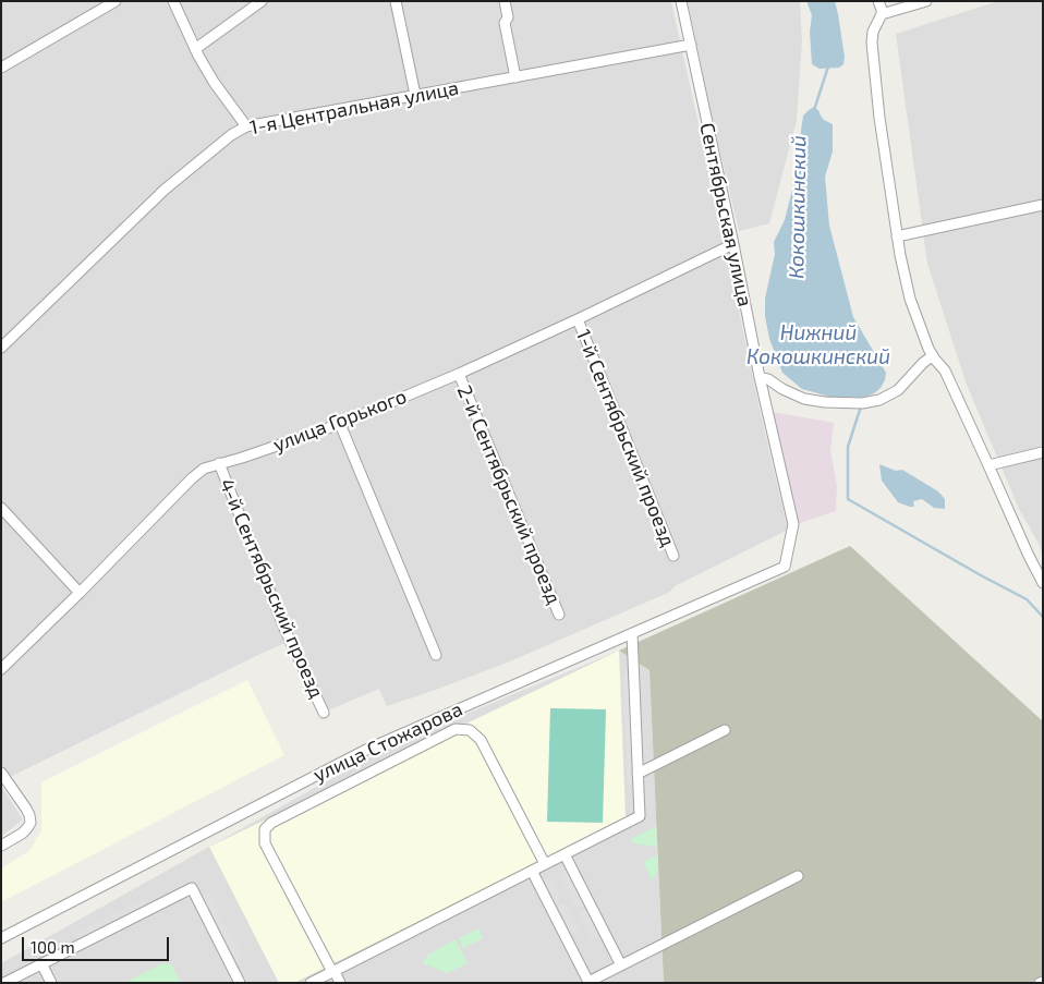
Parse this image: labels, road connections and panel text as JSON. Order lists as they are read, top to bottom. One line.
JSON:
{"streets":{"street":["1-я Центральная улица","Сентябрьская улица","улица Горького","1-й Сентябрьский проезд","2-й Сентябрьский проезд","4-й Сентябрьский проезд","улица Стожарова"]},"crossings":[["1-я Центральная улица","Сентябрьская улица"],["Сентябрьская улица","улица Горького"],["Сентябрьская улица","улица Стожарова"],["улица Горького","1-й Сентябрьский проезд"],["улица Горького","2-й Сентябрьский проезд"],["улица Горького","4-й Сентябрьский проезд"]],"water":["Кокошкинский","Нижний Кокошкинский"],"scale_bar":"100 m"}
